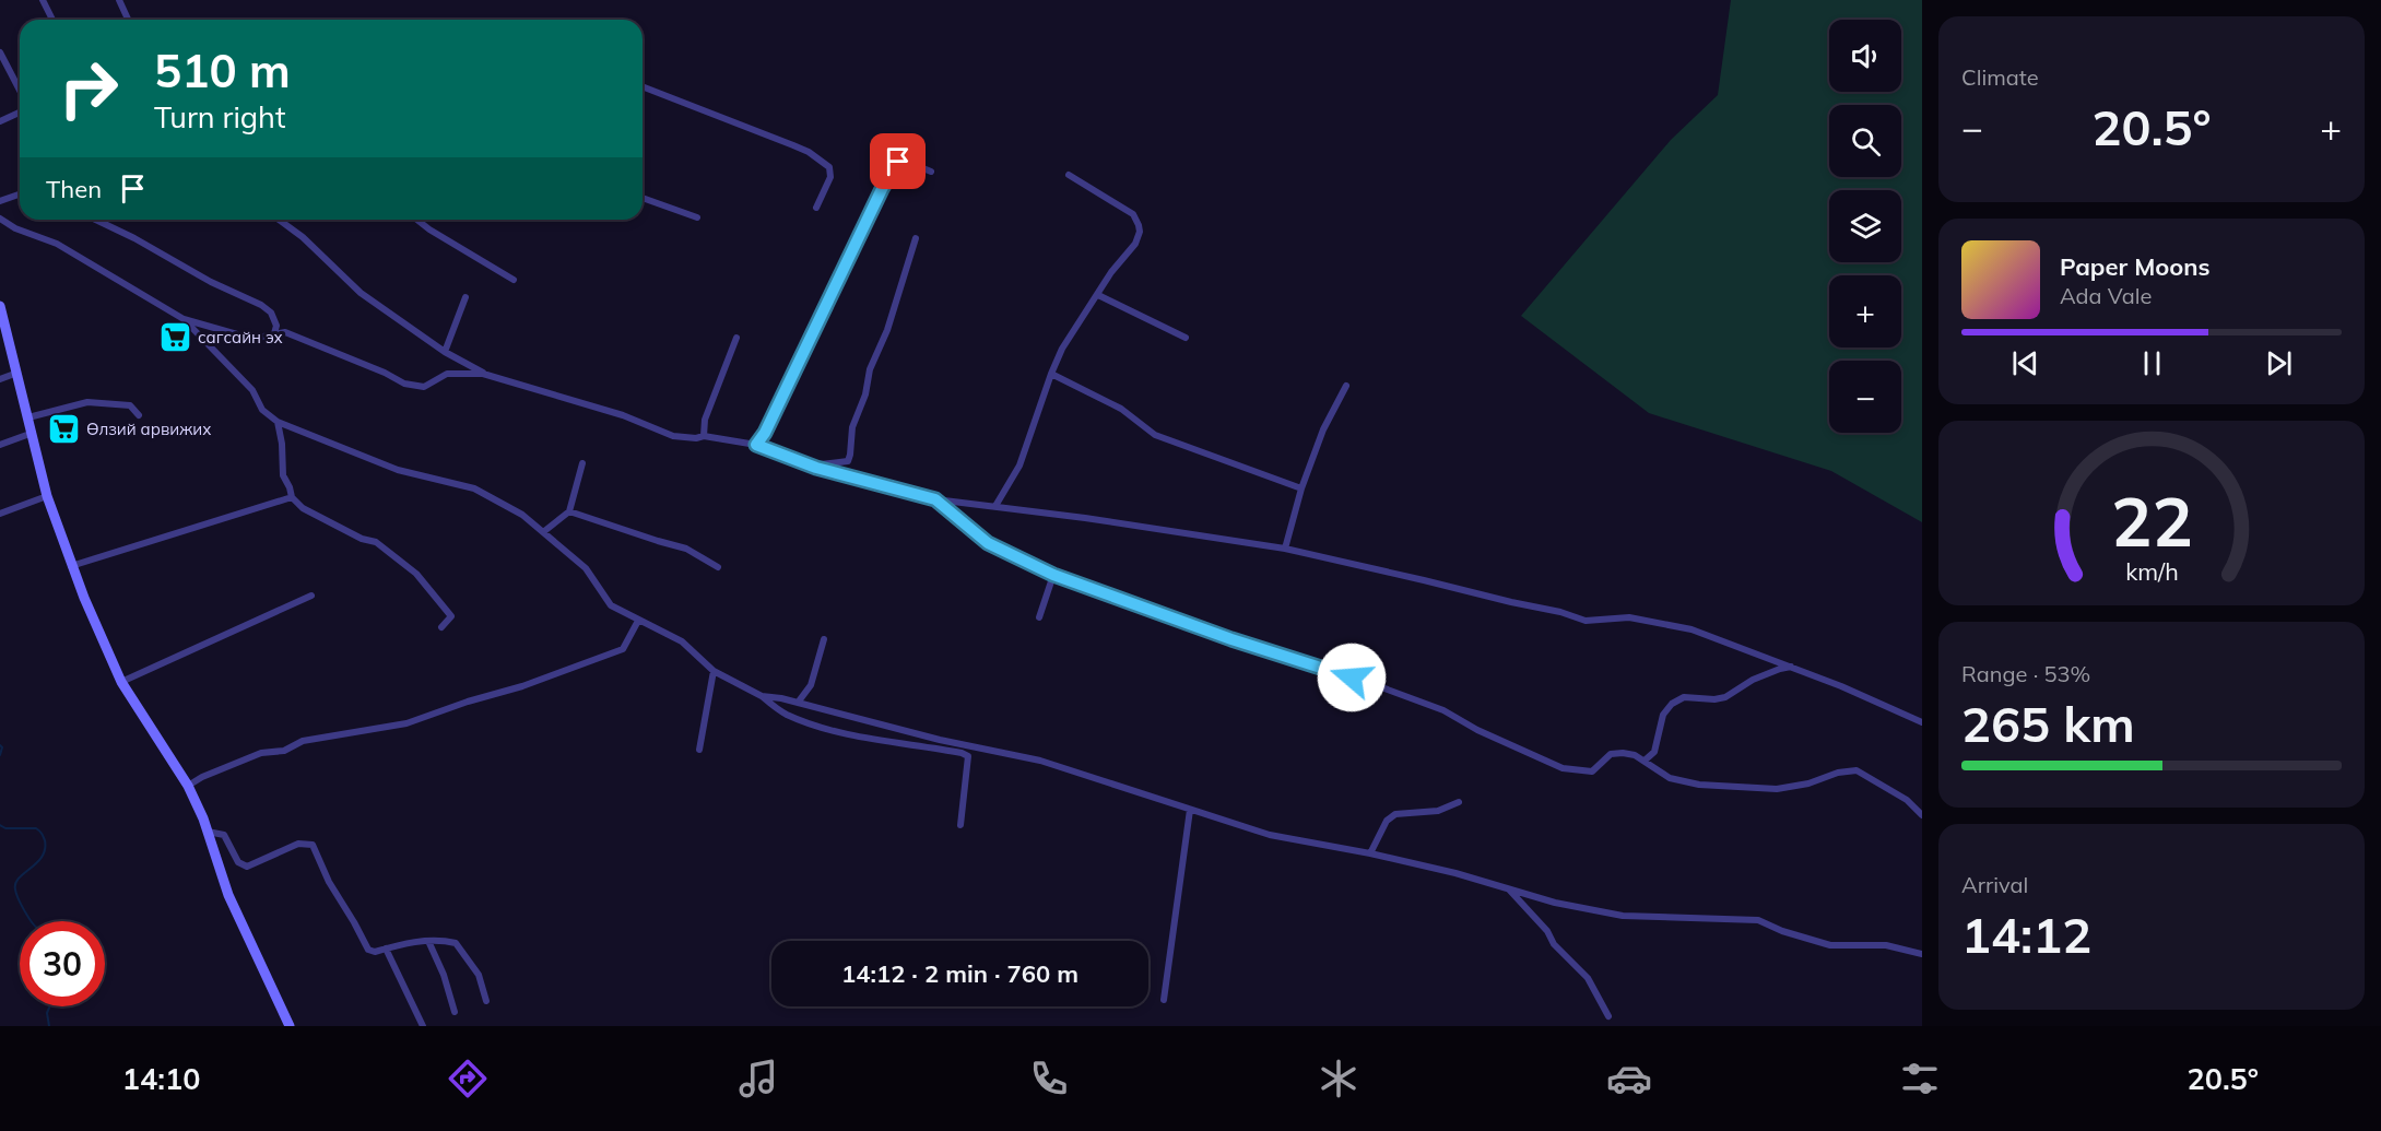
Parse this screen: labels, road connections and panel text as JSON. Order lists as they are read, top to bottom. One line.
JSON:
{"places":{"supermarket":["сагсайн эх","Өлзий арвижих"]},"page":{"tile":["Climate",["Range · 53%","265 km"],["Arrival","14:12"]],"map_buttons":["+","−"],"turn":["510 m","Turn right"],"heat":["−","20.5°","+"],"then":"Then","song":["Paper Moons","Ada Vale"],"limit":"30","trip":"14:12 · 2 min · 760 m","tabs":["14:10","20.5°"],"gauge":["22","km/h"]}}
